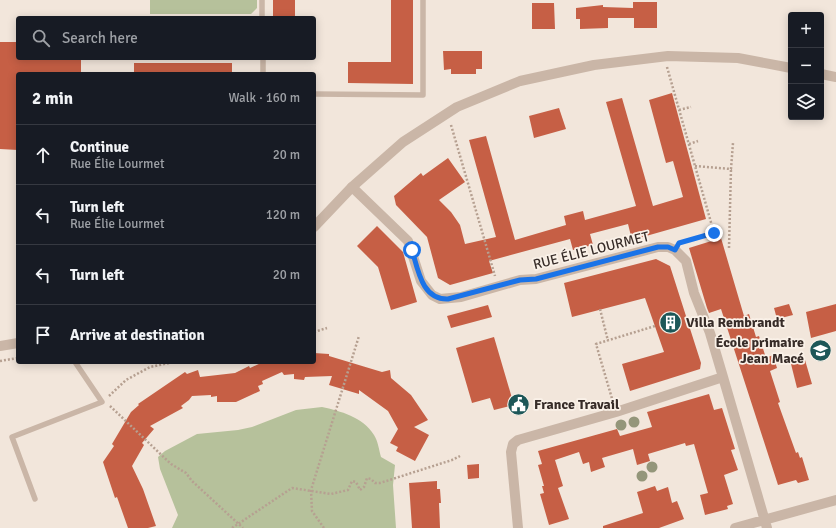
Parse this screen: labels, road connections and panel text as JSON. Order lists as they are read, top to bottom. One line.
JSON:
{"streets":{"street":["RUE ÉLIE LOURMET"]},"places":{"building":["Villa Rembrandt"],"school or university":["École primaire Jean Macé"],"public building":["France Travail"]},"page":{"map_buttons":["+","−"],"search":"Search here","heading":["2 min","Walk · 160 m"],"list":[["Continue","Rue Élie Lourmet","20 m"],["Turn left","Rue Élie Lourmet","120 m"],["Turn left","20 m"],"Arrive at destination"]}}
